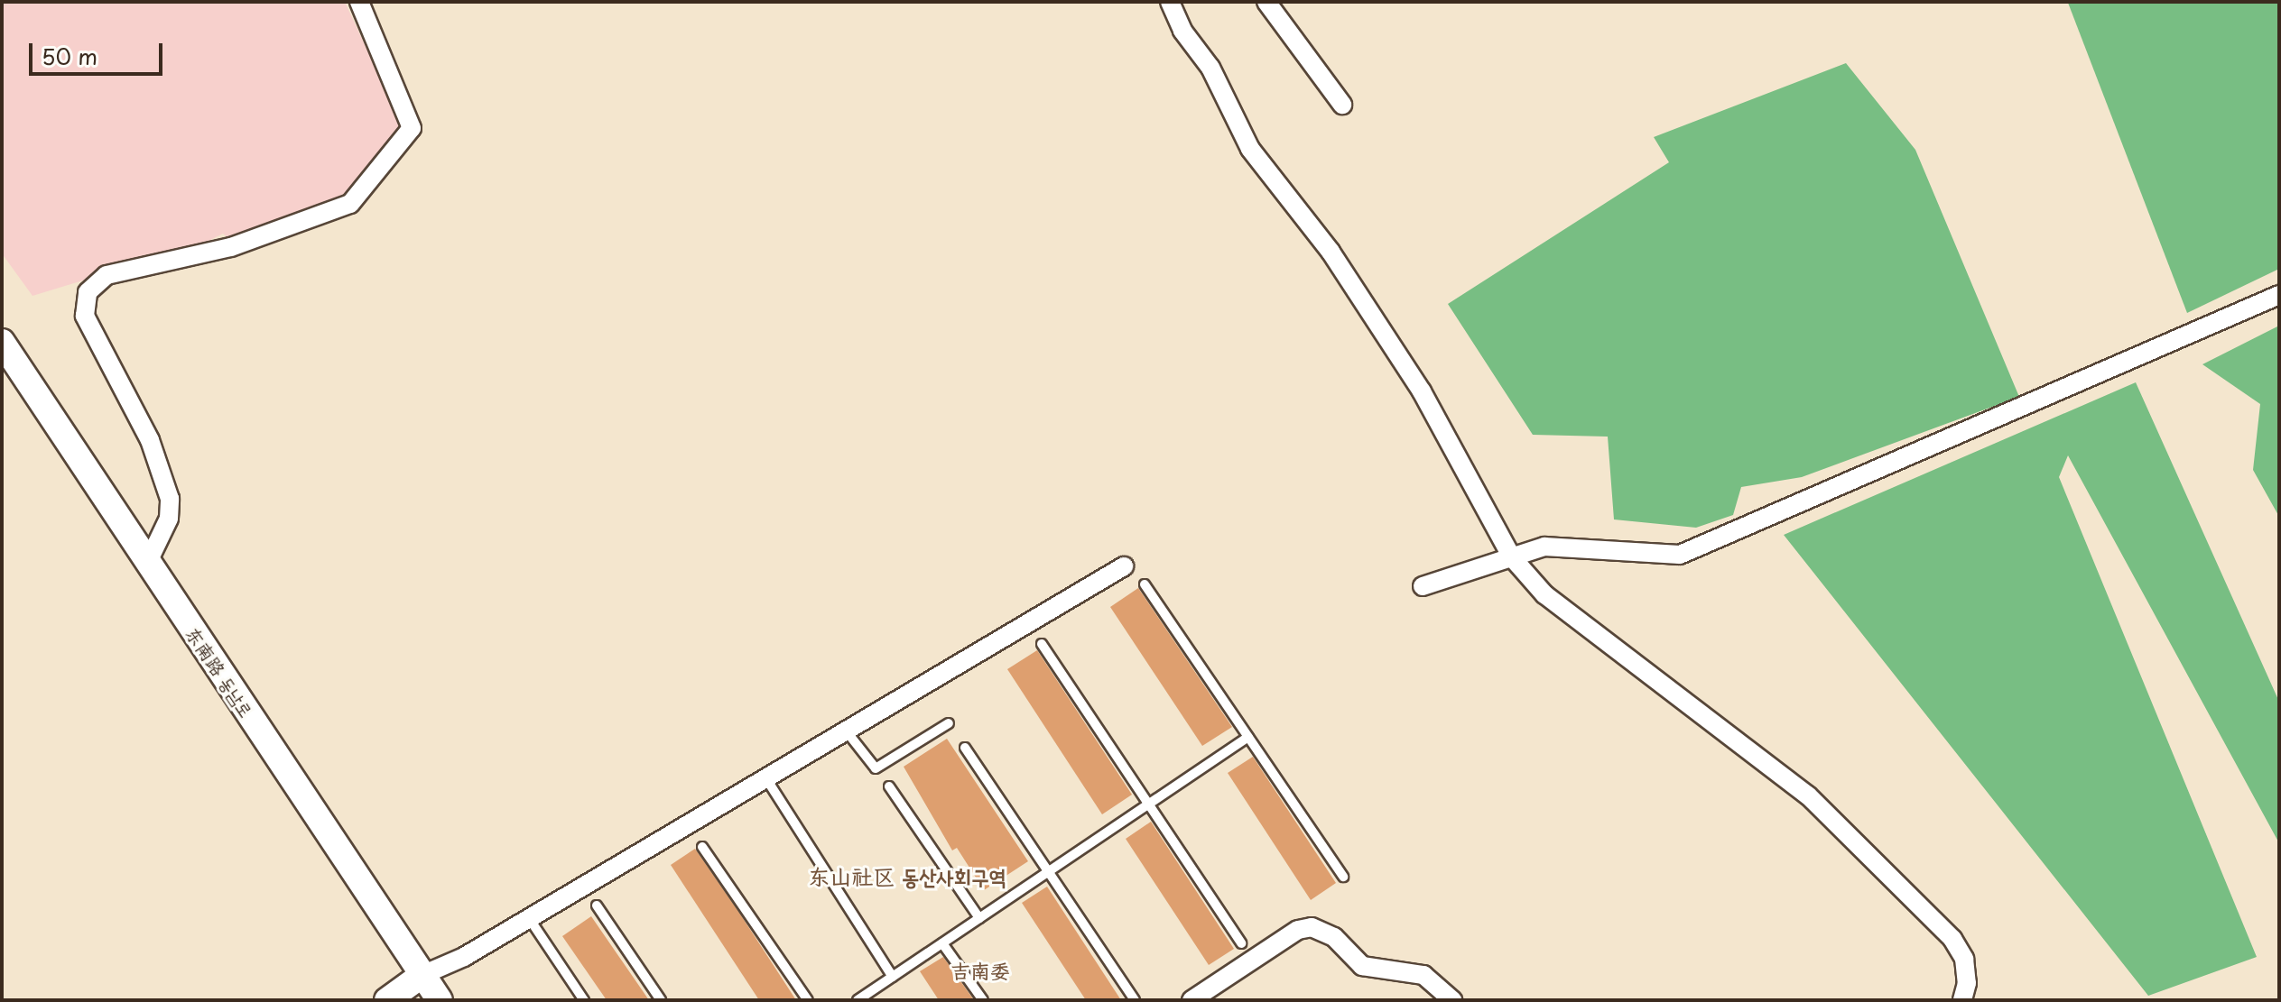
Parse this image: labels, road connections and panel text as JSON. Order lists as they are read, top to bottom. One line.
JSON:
{"streets":{"main road":["东南路 동남로"]},"districts":["东山社区 동산사회구역","吉南委"],"scale_bar":"50 m"}
